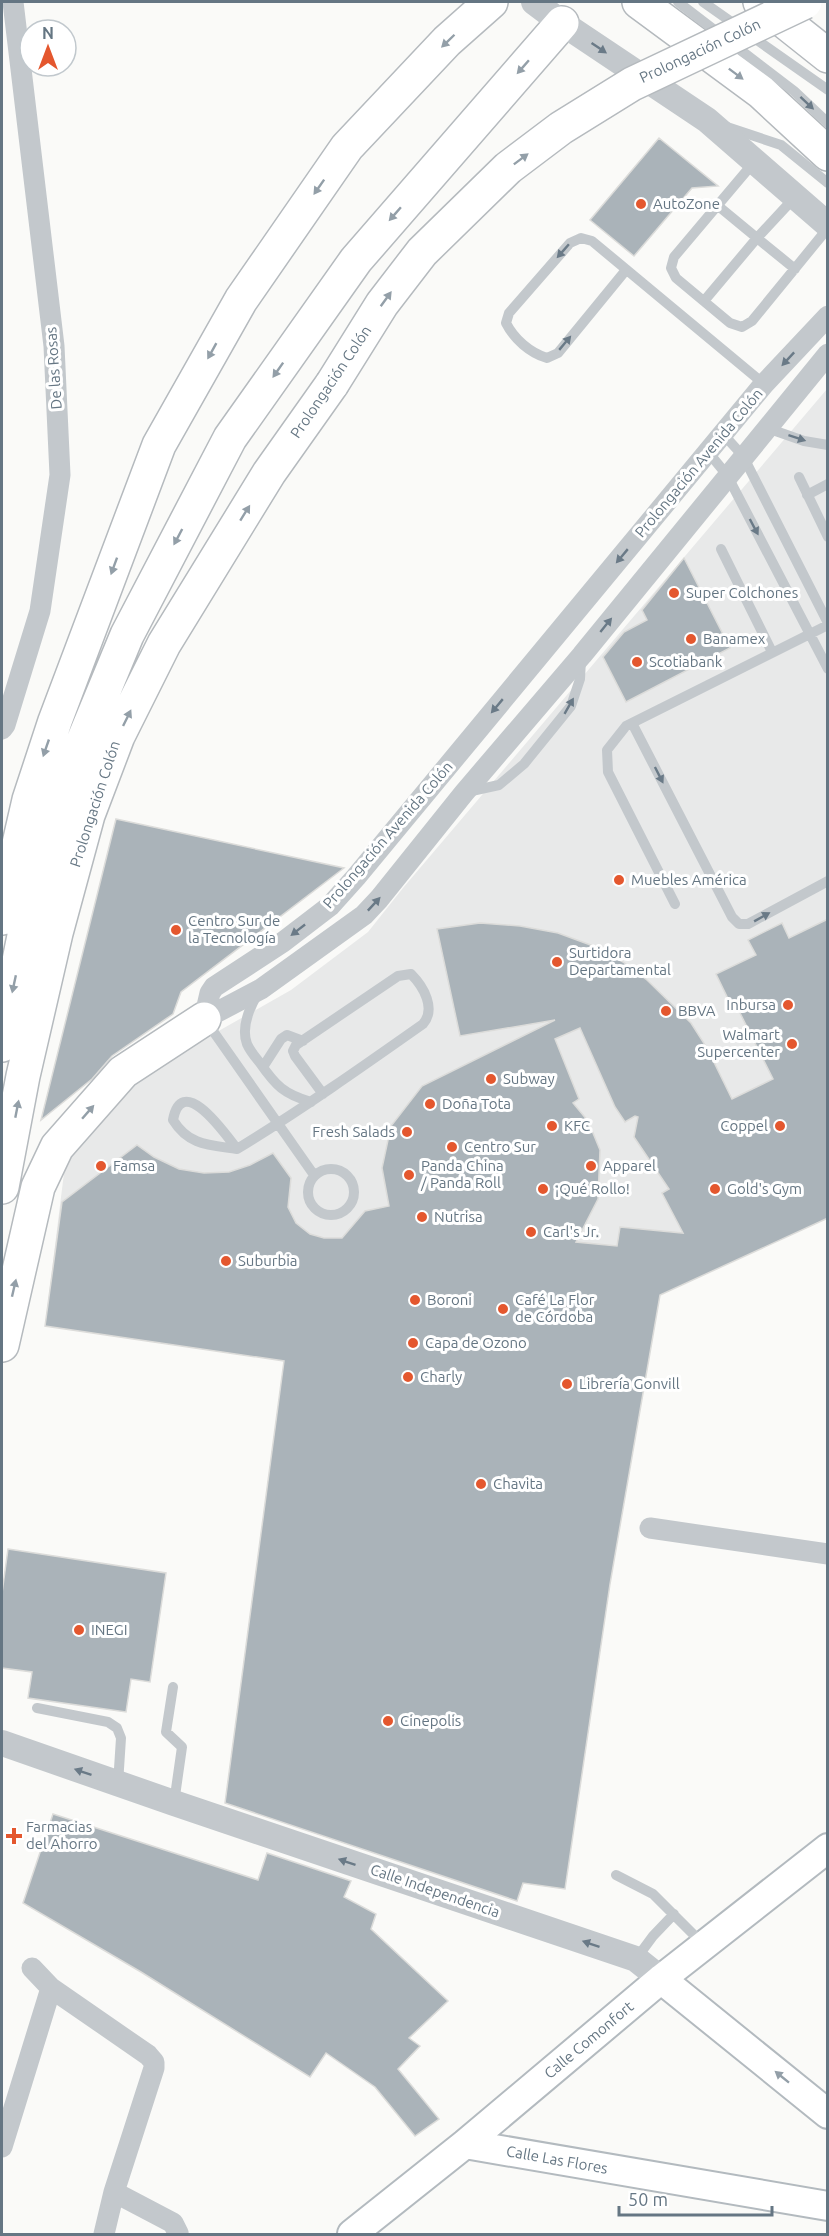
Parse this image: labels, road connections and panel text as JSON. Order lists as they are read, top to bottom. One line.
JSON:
{"streets":{"main road":["Prolongación Colón","Calle Independencia","Calle Comonfort","Calle Las Flores"],"street":["De las Rosas","Prolongación Avenida Colón"]},"crossings":[["Calle Independencia","Calle Comonfort"],["Calle Comonfort","Calle Las Flores"]],"one_way":["Calle Independencia"],"places":{"other":["AutoZone","Super Colchones","Banamex","Scotiabank","Muebles América","Centro Sur de la Tecnología","Surtidora Departamental","Inbursa","BBVA","Walmart Supercenter","Subway","Doña Tota","KFC","Coppel","Fresh Salads","Centro Sur","Famsa","Apparel","Panda China / Panda Roll","¡Qué Rollo!","Gold's Gym","Nutrisa","Carl's Jr.","Suburbia","Boroni","Café La Flor de Córdoba","Capa de Ozono","Charly","Librería Gonvill","Chavita","INEGI","Cinepolis"],"health":["Farmacias del Ahorro"]},"scale_bar":"50 m","north":"top"}
